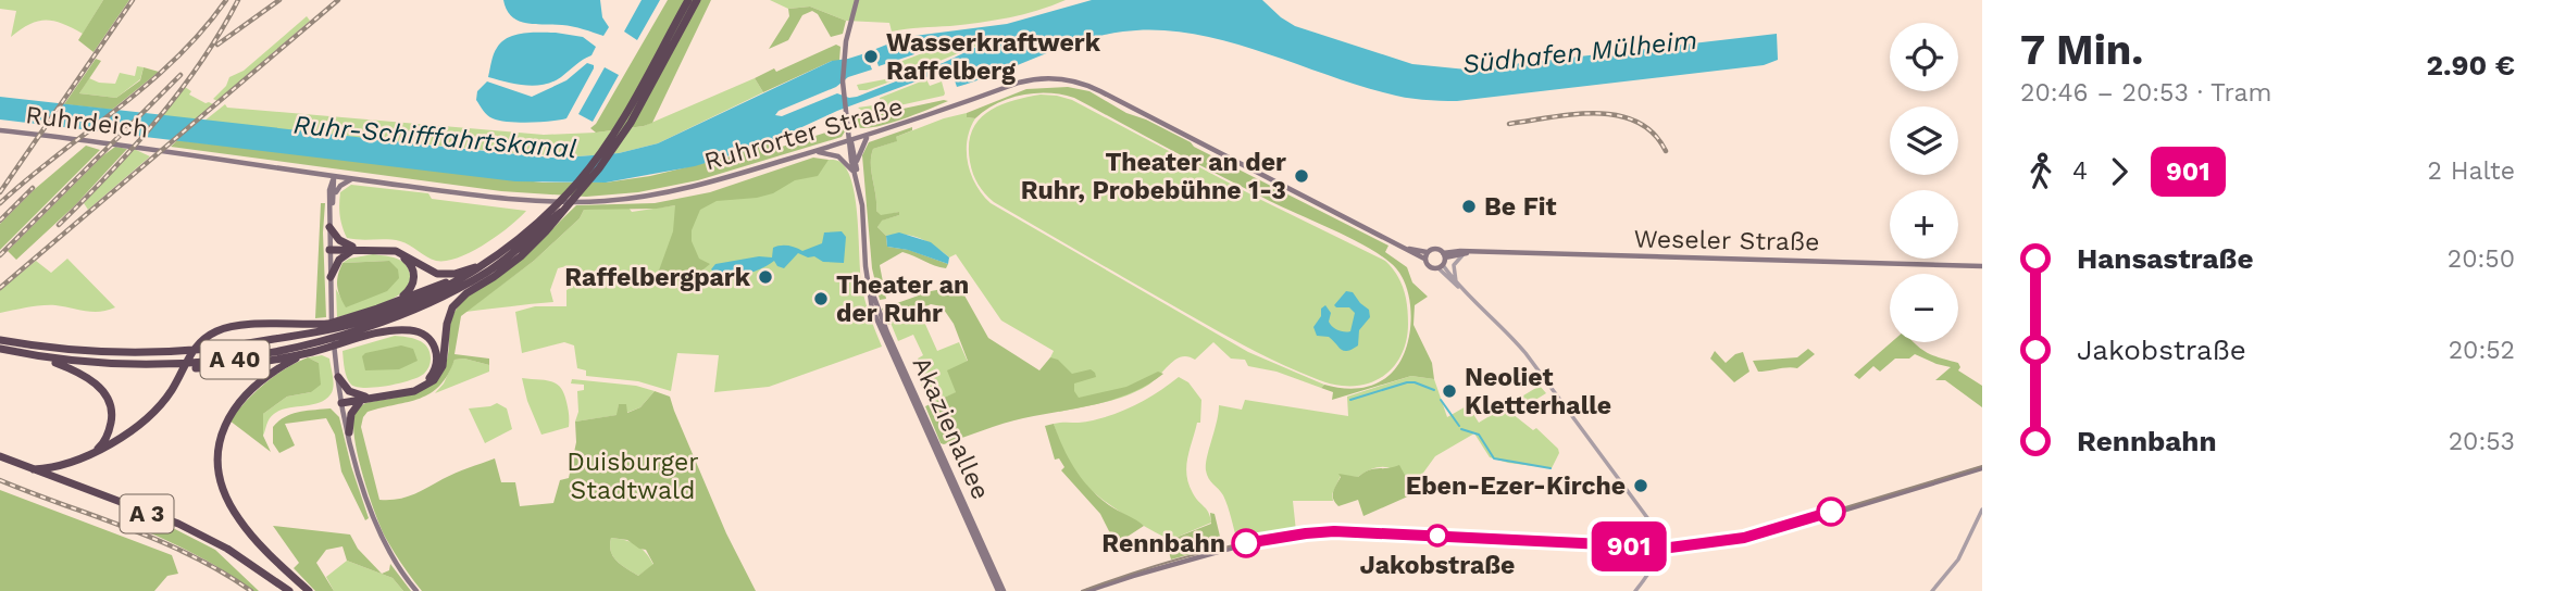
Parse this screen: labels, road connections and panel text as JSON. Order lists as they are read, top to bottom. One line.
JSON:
{"streets":{"highway":["A 40","A 3"],"main road":["Ruhrdeich","Ruhrorter Straße","Weseler Straße","Akazienallee"]},"crossings":[["Ruhrdeich","Ruhrorter Straße"],["Ruhrorter Straße","Weseler Straße"],["Ruhrorter Straße","Akazienallee"]],"water":["Südhafen Mülheim","Ruhr-Schifffahrtskanal"],"parks":["Duisburger Stadtwald"],"places":["Wasserkraftwerk Raffelberg","Theater an der Ruhr, Probebühne 1-3","Be Fit","Raffelbergpark","Theater an der Ruhr","Neoliet Kletterhalle","Eben-Ezer-Kirche","Jakobstraße","Rennbahn"],"lines":["tram line 901"],"page":{"on_map":"901","heading":["7 Min.","20:46 – 20:53 · Tram","2.90 €"],"map_buttons":["+","−"],"legs":["4","901","2 Halte"],"list":[{"name":"Hansastraße","value":"20:50"},{"name":"Jakobstraße","value":"20:52"},{"name":"Rennbahn","value":"20:53"}]}}
